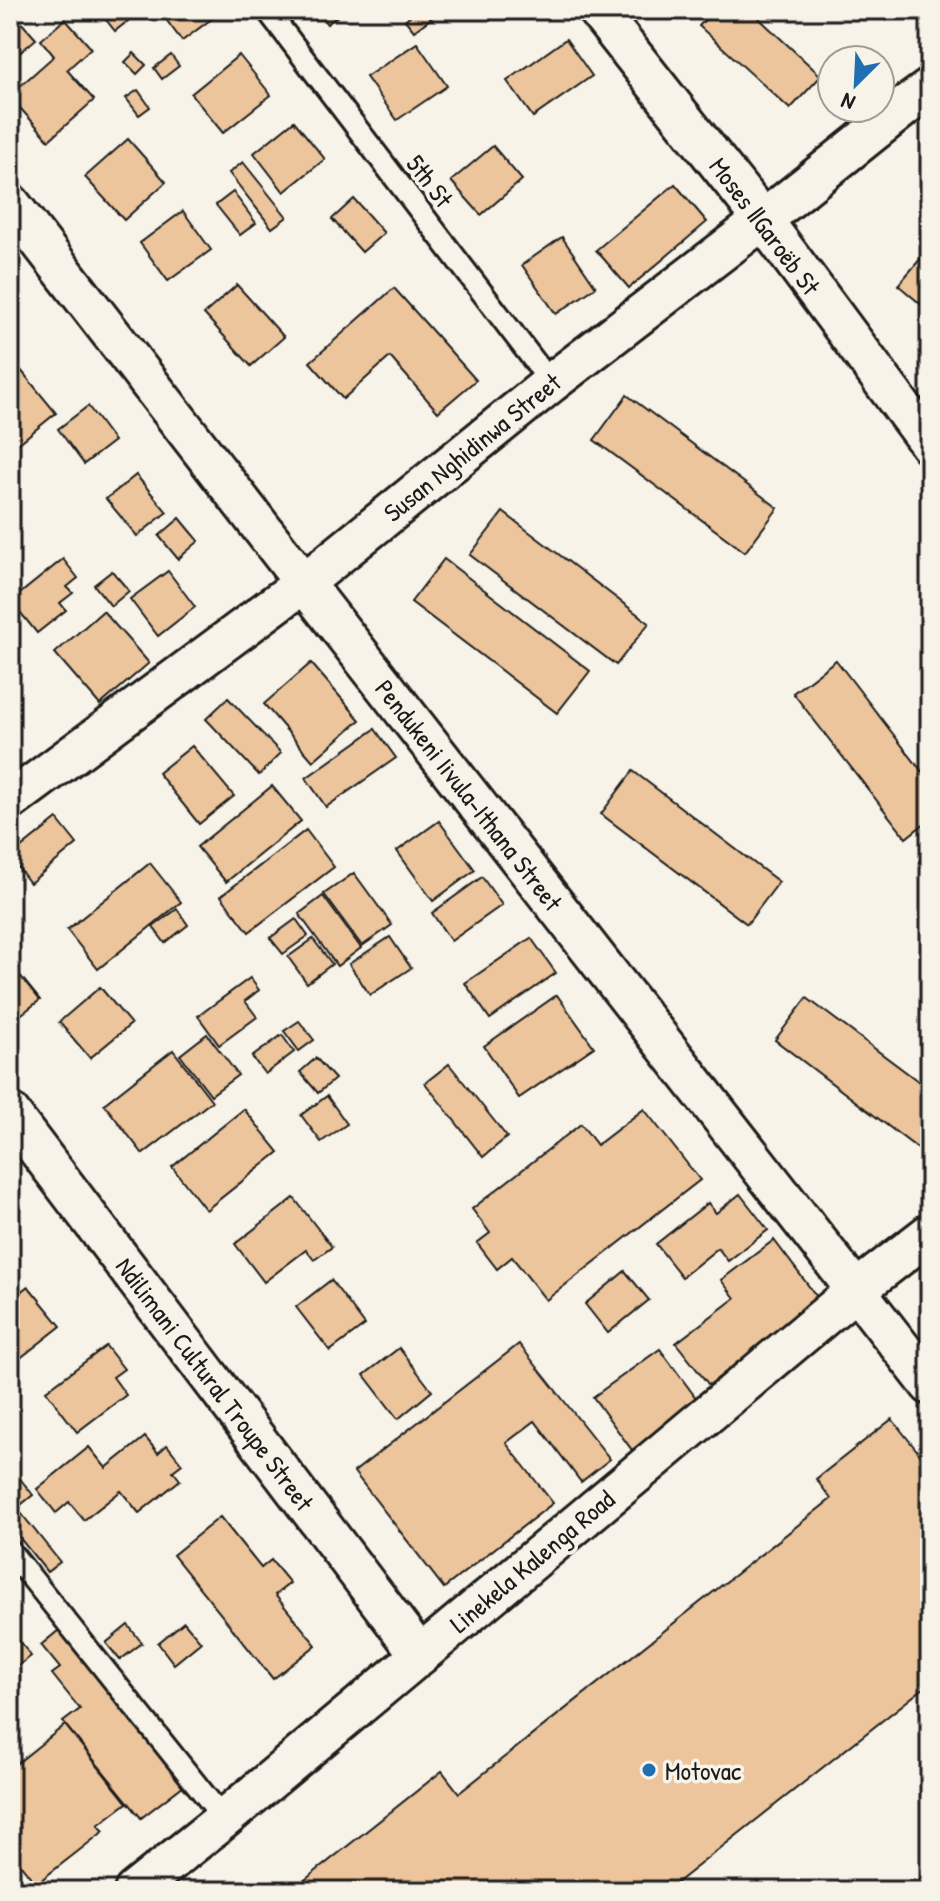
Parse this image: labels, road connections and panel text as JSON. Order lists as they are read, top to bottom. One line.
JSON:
{"streets":{"street":["Moses ǁGaroëb St","Susan Nghidinwa Street","Pendukeni Iivula-Ithana Street","Ndilimani Cultural Troupe Street","Linekela Kalenga Road"],"lane":["5th St"]},"crossings":[["5th St","Susan Nghidinwa Street"],["Moses ǁGaroëb St","Susan Nghidinwa Street"],["Susan Nghidinwa Street","Pendukeni Iivula-Ithana Street"],["Pendukeni Iivula-Ithana Street","Linekela Kalenga Road"],["Ndilimani Cultural Troupe Street","Linekela Kalenga Road"]],"places":["Motovac"],"north":"bottom left"}
